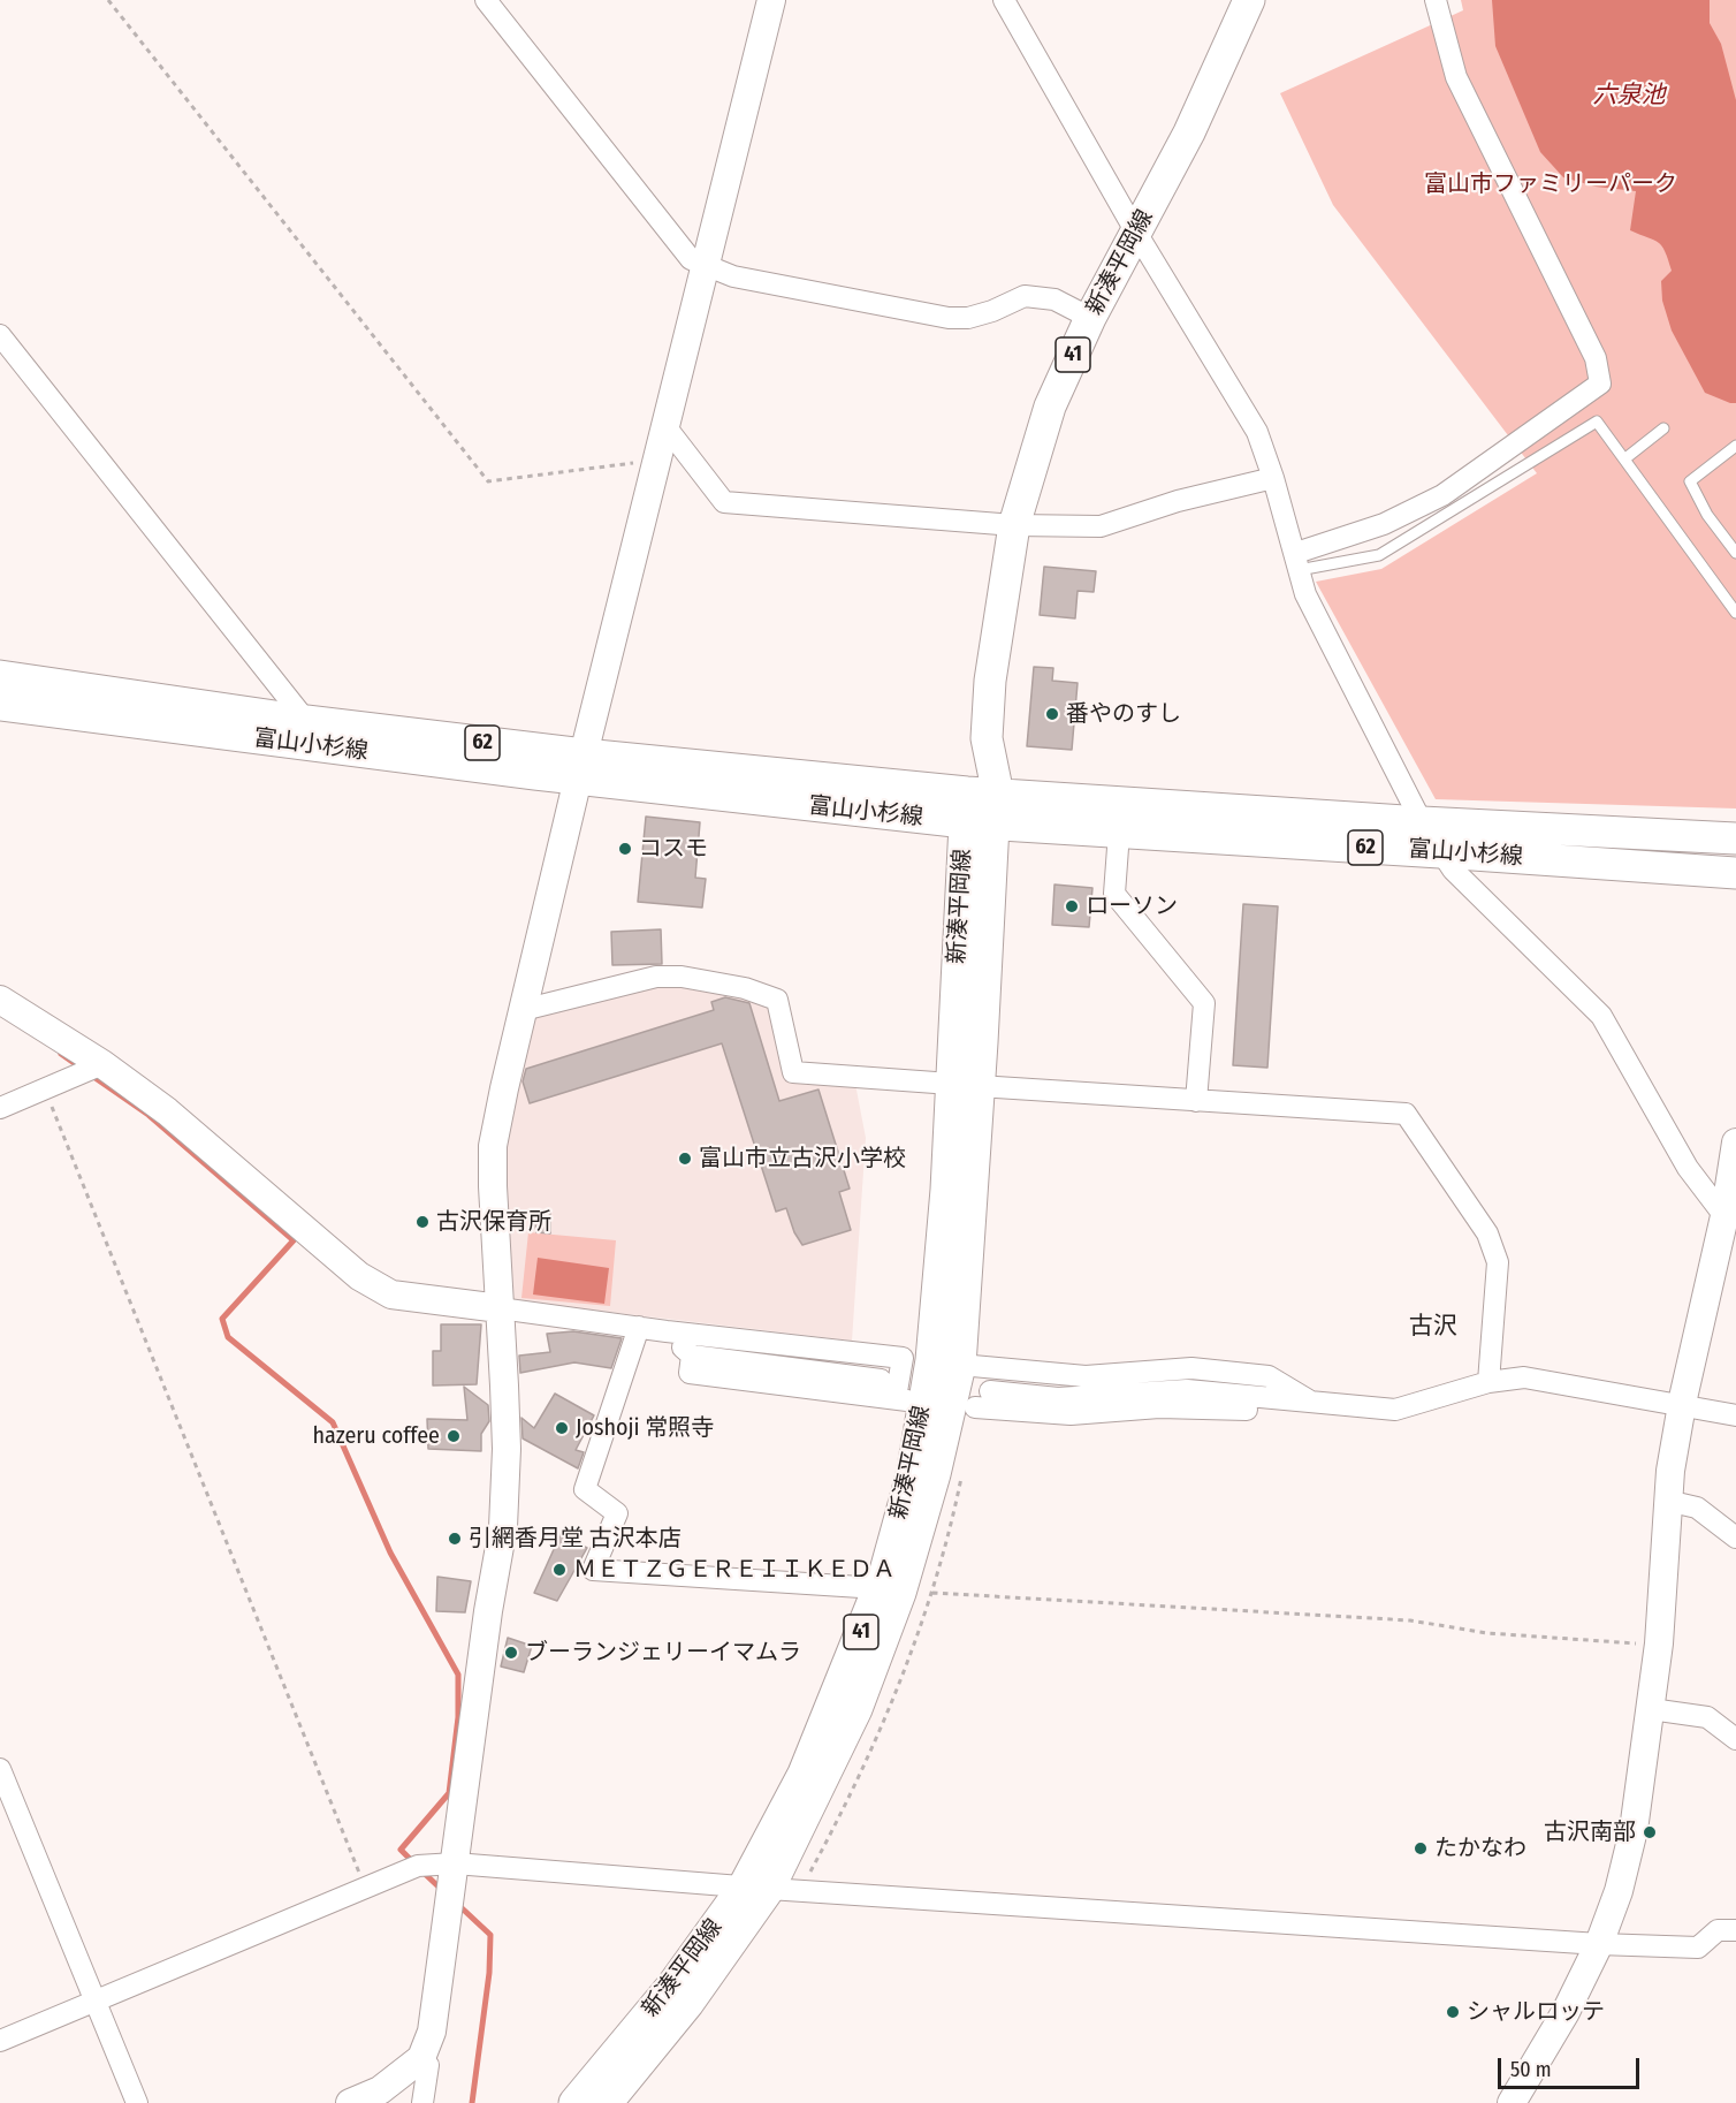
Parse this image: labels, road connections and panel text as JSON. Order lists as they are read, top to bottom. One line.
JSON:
{"streets":{"main road":["新湊平岡線","41","62","富山小杉線"]},"crossings":[["新湊平岡線","富山小杉線"]],"districts":["古沢"],"water":["六泉池"],"parks":["富山市ファミリーパーク"],"places":["番やのすし","コスモ","ローソン","富山市立古沢小学校","古沢保育所","Joshoji 常照寺","hazeru coffee","引網香月堂 古沢本店","ＭＥＴＺＧＥＲＥＩＩＫＥＤＡ","ブーランジェリーイマムラ","古沢南部","たかなわ","シャルロッテ"],"scale_bar":"50 m"}
